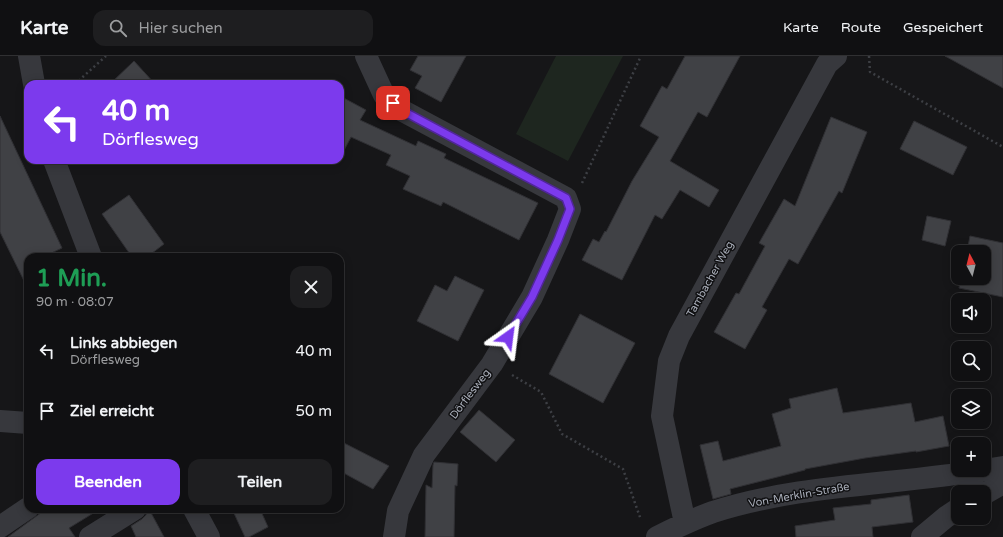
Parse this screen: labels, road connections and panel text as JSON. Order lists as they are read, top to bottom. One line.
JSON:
{"streets":{"street":["Tambacher Weg","Dörflesweg","Von-Merklin-Straße"]},"crossings":[["Tambacher Weg","Von-Merklin-Straße"]],"north":"top","page":{"header":"Karte","search":"Hier suchen","nav":["Karte","Route","Gespeichert"],"turn":["40 m","Dörflesweg"],"map_buttons":["+","−"],"heading":["1 Min.","90 m · 08:07"],"list":[{"name":"Links abbiegen","note":"Dörflesweg","value":"40 m"},{"name":"Ziel erreicht","value":"50 m"}],"buttons":["Beenden","Teilen"]}}
